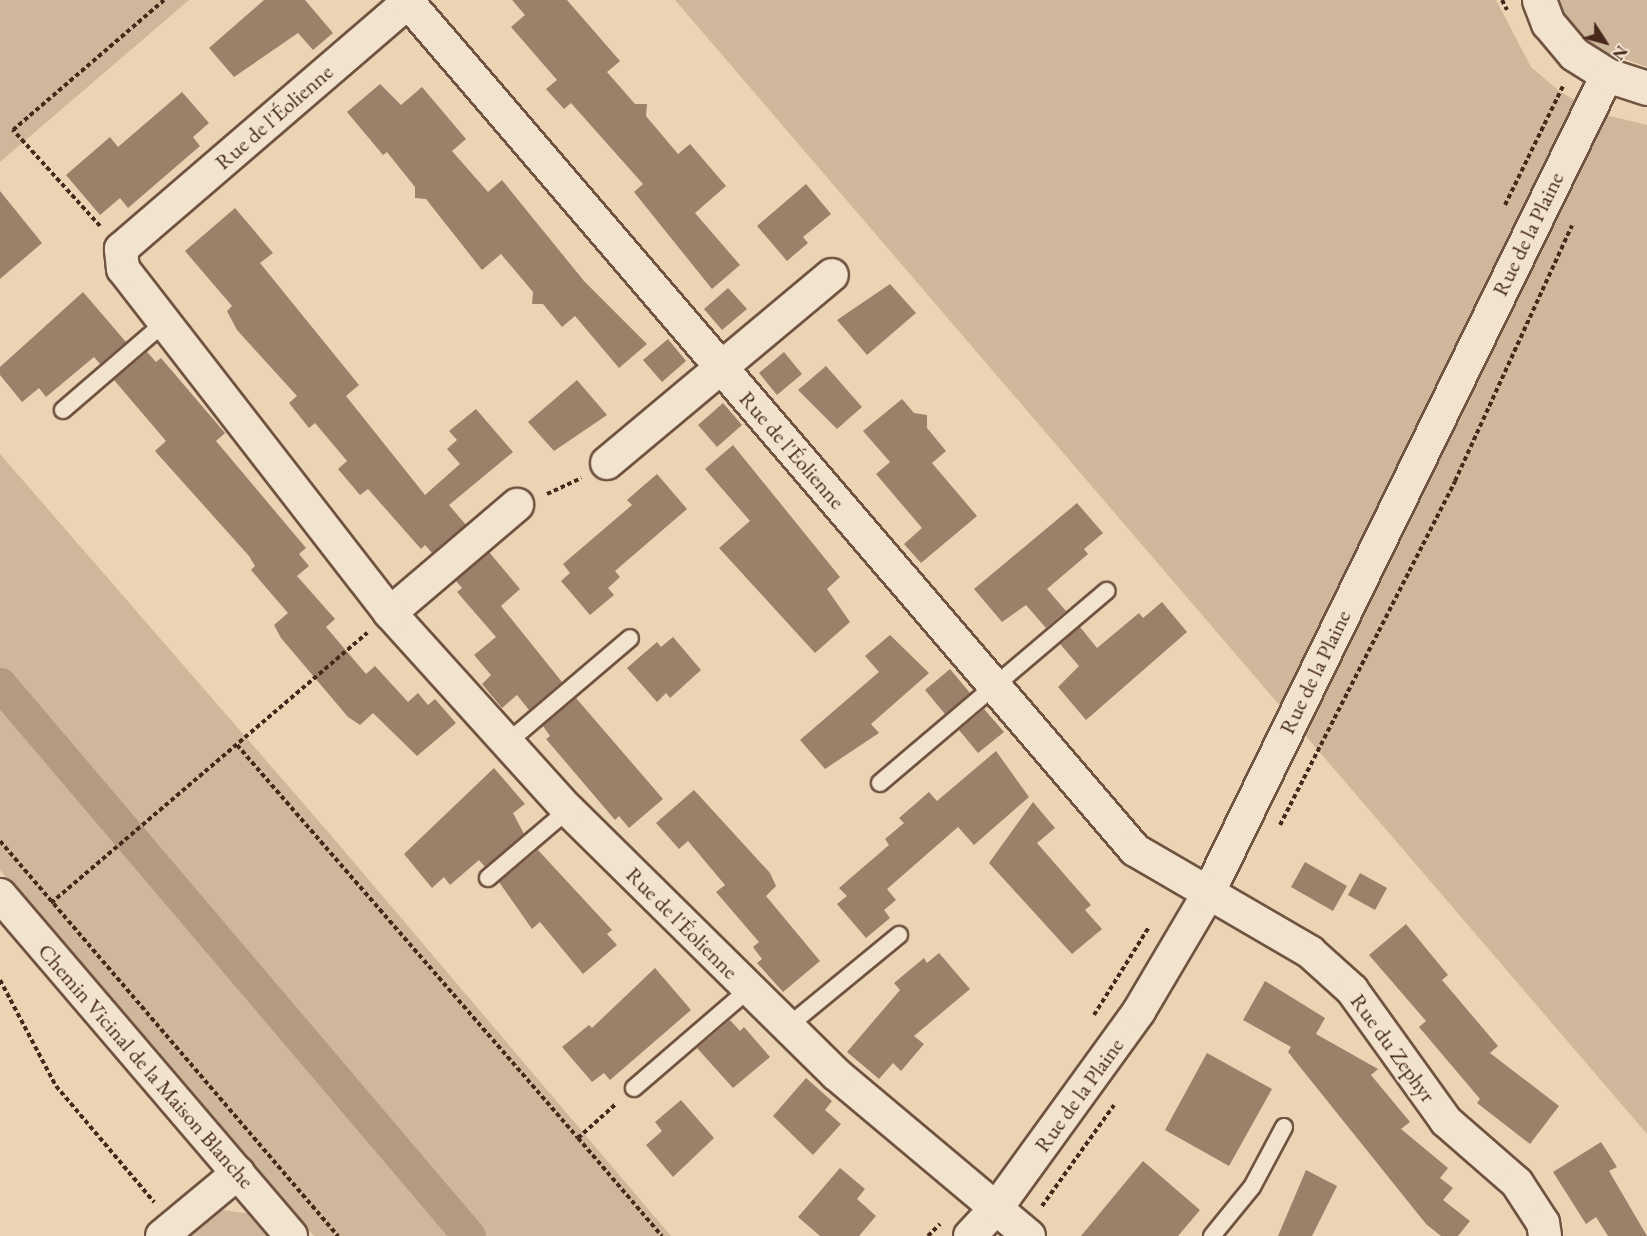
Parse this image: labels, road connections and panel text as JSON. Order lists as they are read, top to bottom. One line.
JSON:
{"streets":{"street":["Rue de l'Éolienne","Rue de la Plaine","Rue du Zephyr","Chemin Vicinal de la Maison Blanche"]},"crossings":[["Rue de l'Éolienne","Rue de la Plaine"],["Rue de l'Éolienne","Rue du Zephyr"],["Rue de la Plaine","Rue du Zephyr"]],"north":"bottom right"}
